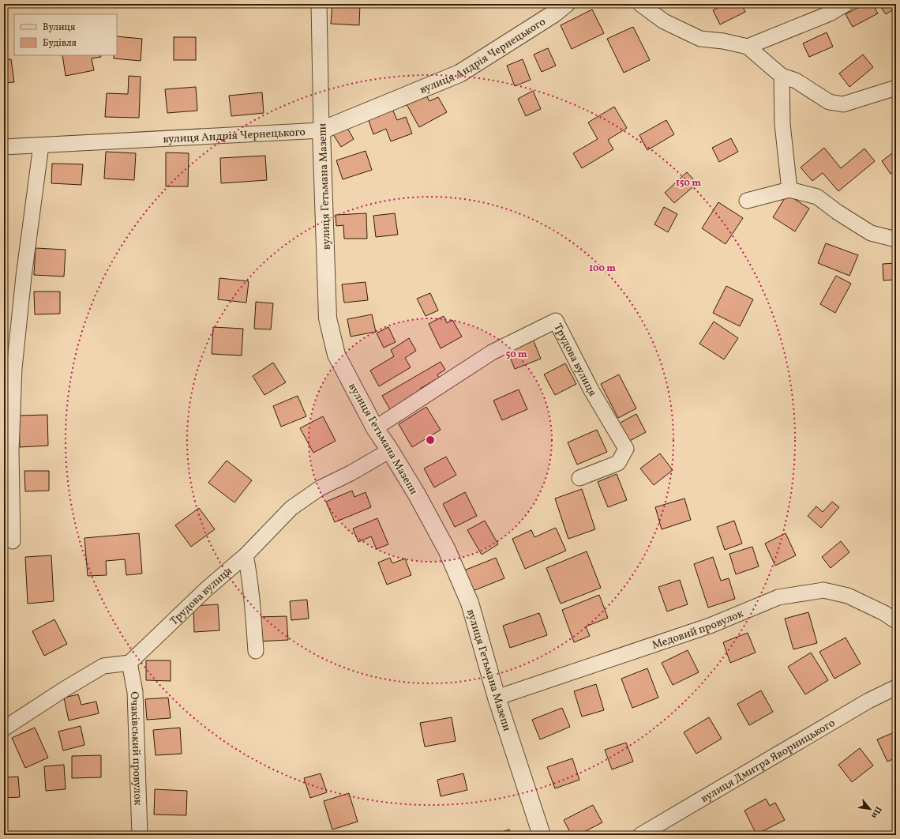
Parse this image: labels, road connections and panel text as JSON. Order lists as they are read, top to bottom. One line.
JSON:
{"streets":{"street":["вулиця Андрія Чернецького","вулиця Гетьмана Мазепи","Трудова вулиця","Медовий провулок","Очаківський провулок","вулиця Дмитра Яворницького"]},"crossings":[["вулиця Андрія Чернецького","вулиця Гетьмана Мазепи"],["вулиця Гетьмана Мазепи","Трудова вулиця"],["вулиця Гетьмана Мазепи","Медовий провулок"],["Трудова вулиця","Очаківський провулок"]],"legend":["Вулиця","Будівля"],"north":"bottom right","rings":["150 m","100 m","50 m"]}
